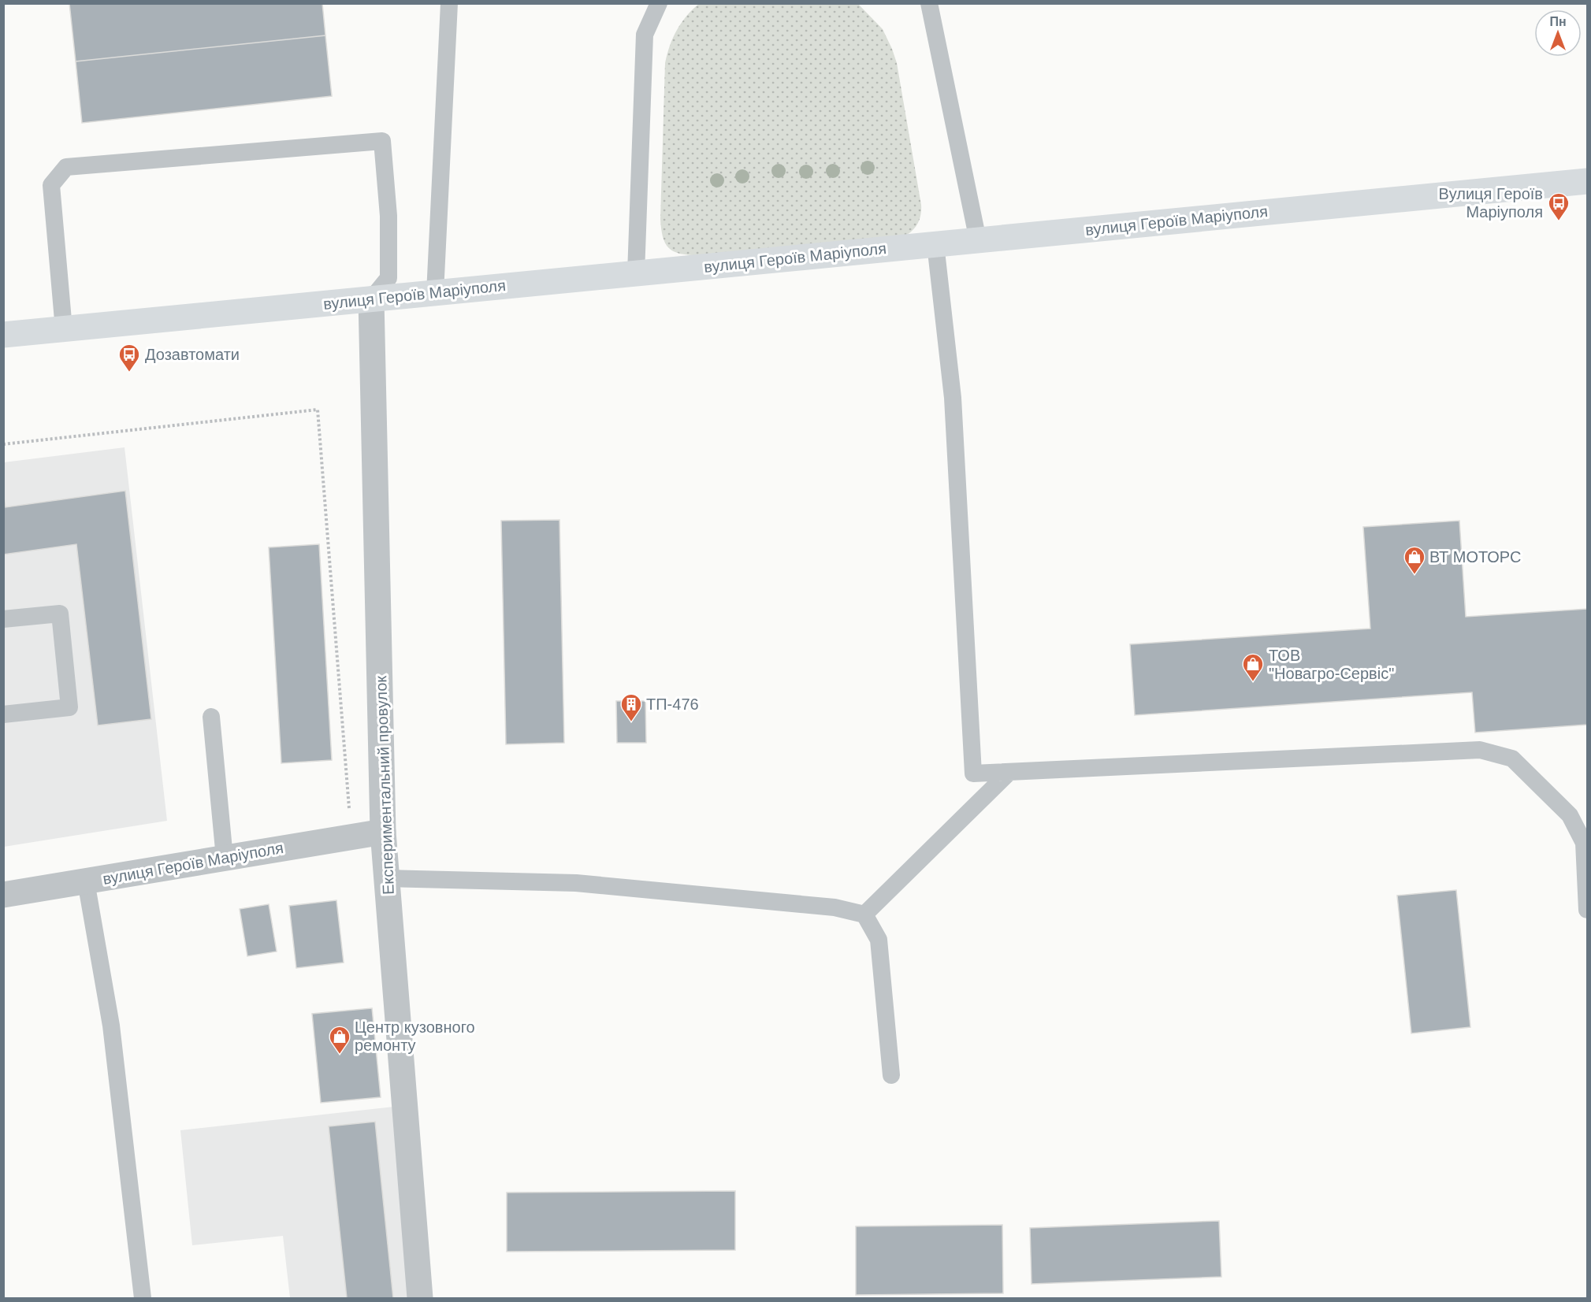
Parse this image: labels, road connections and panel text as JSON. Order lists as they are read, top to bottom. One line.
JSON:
{"streets":{"main road":["вулиця Героїв Маріуполя"],"street":["Експериментальний провулок"]},"crossings":[["вулиця Героїв Маріуполя","Експериментальний провулок"]],"places":{"bus stop":["Вулиця Героїв Маріуполя","Дозавтомати"],"shop":["ВТ МОТОРС","ТОВ \"Новагро-Сервіс\"","Центр кузовного ремонту"],"building":["ТП-476"]},"north":"top"}
